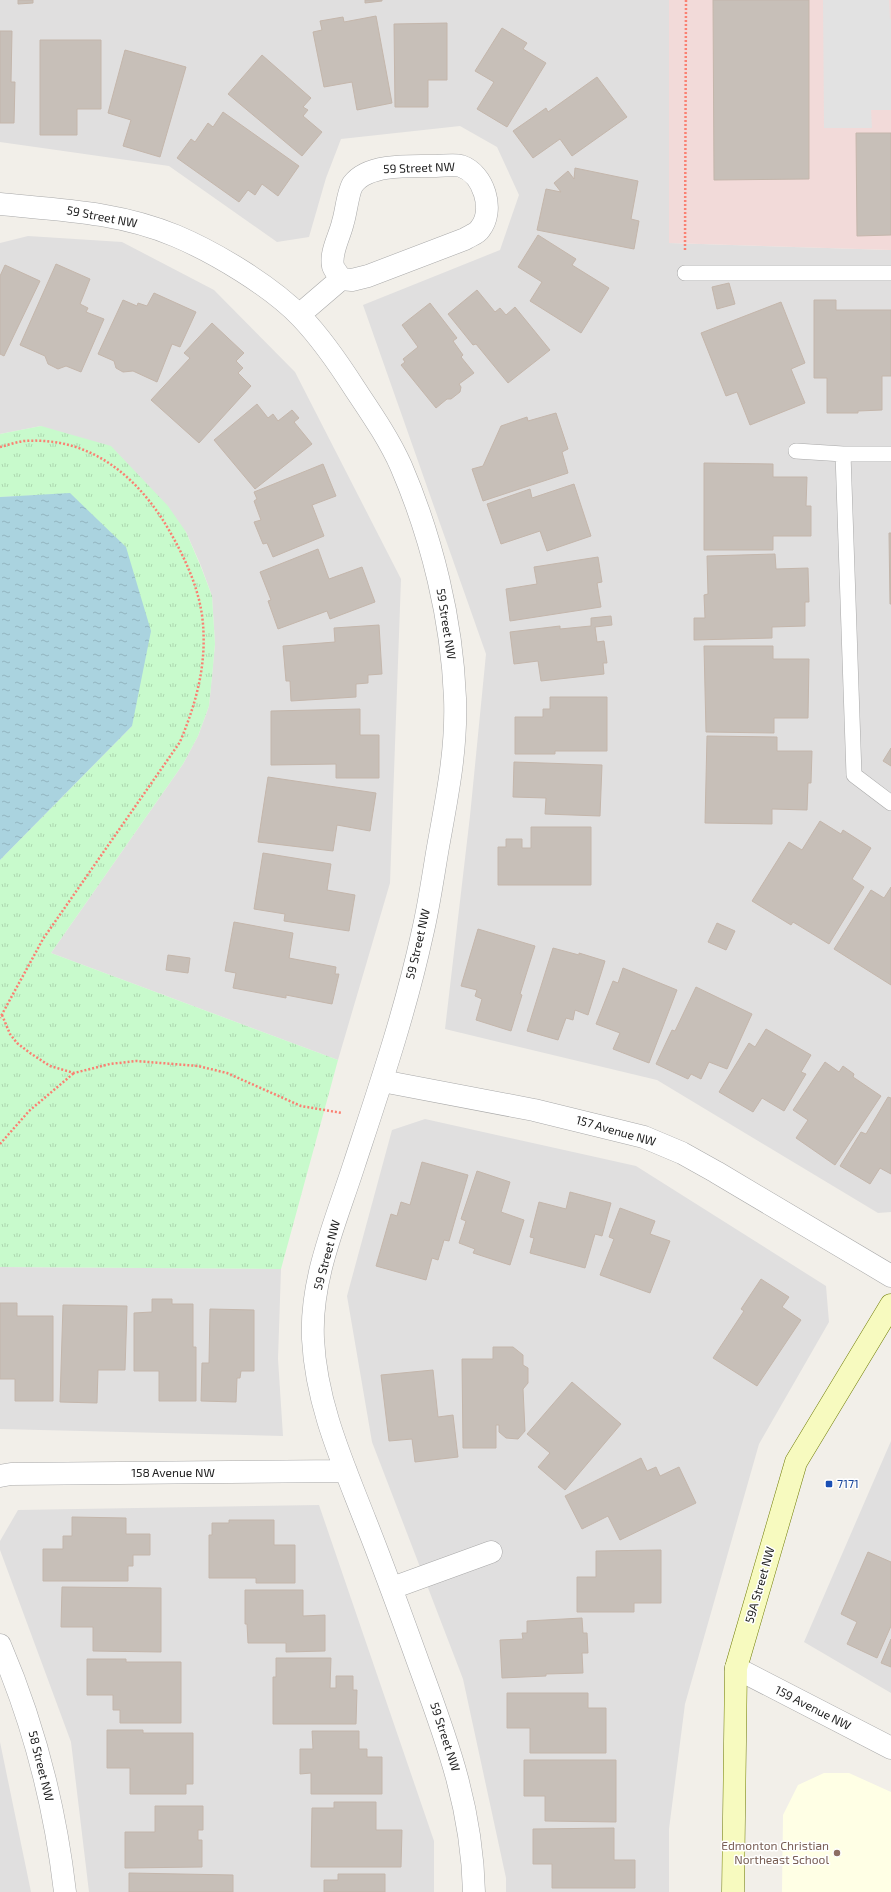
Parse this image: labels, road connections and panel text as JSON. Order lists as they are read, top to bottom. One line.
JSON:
{"streets":{"street":["59 Street NW","157 Avenue NW","158 Avenue NW","59A Street NW","159 Avenue NW","58 Street NW"]},"crossings":[["59 Street NW","157 Avenue NW"],["59 Street NW","158 Avenue NW"],["59A Street NW","159 Avenue NW"]],"places":{"transit":["7171"],"other":["Edmonton Christian Northeast School"]}}
